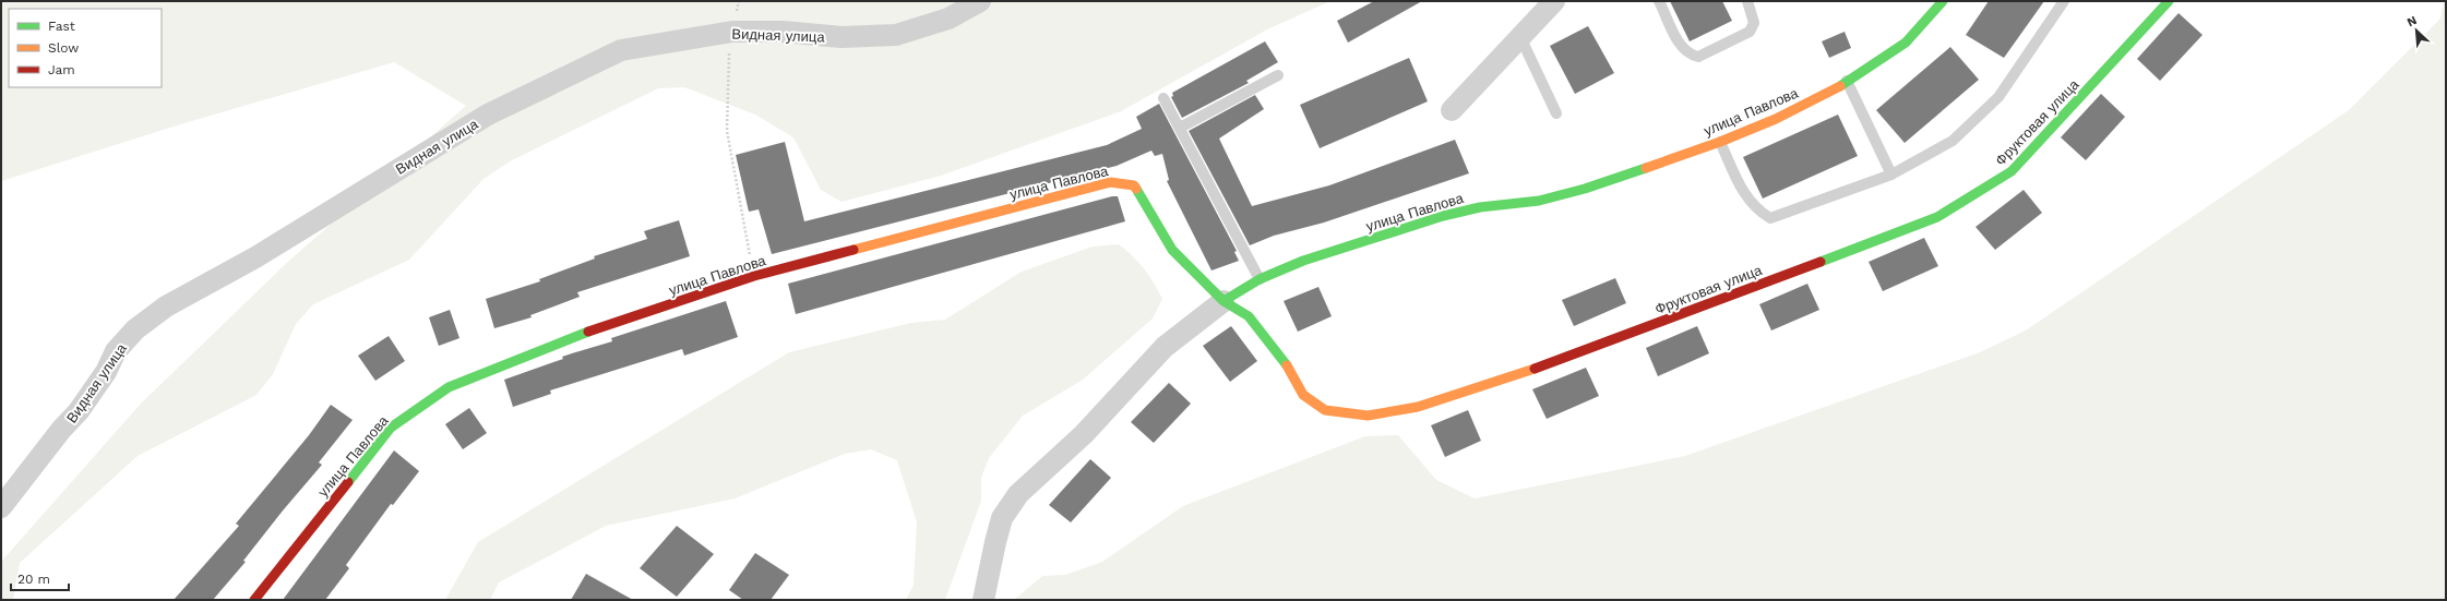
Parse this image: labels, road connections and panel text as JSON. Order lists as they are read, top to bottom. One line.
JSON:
{"streets":{"street":["Видная улица","улица Павлова","Фруктовая улица"]},"crossings":[["улица Павлова","Фруктовая улица"]],"legend":["Fast","Slow","Jam"],"scale_bar":"20 m","north":"top left"}
